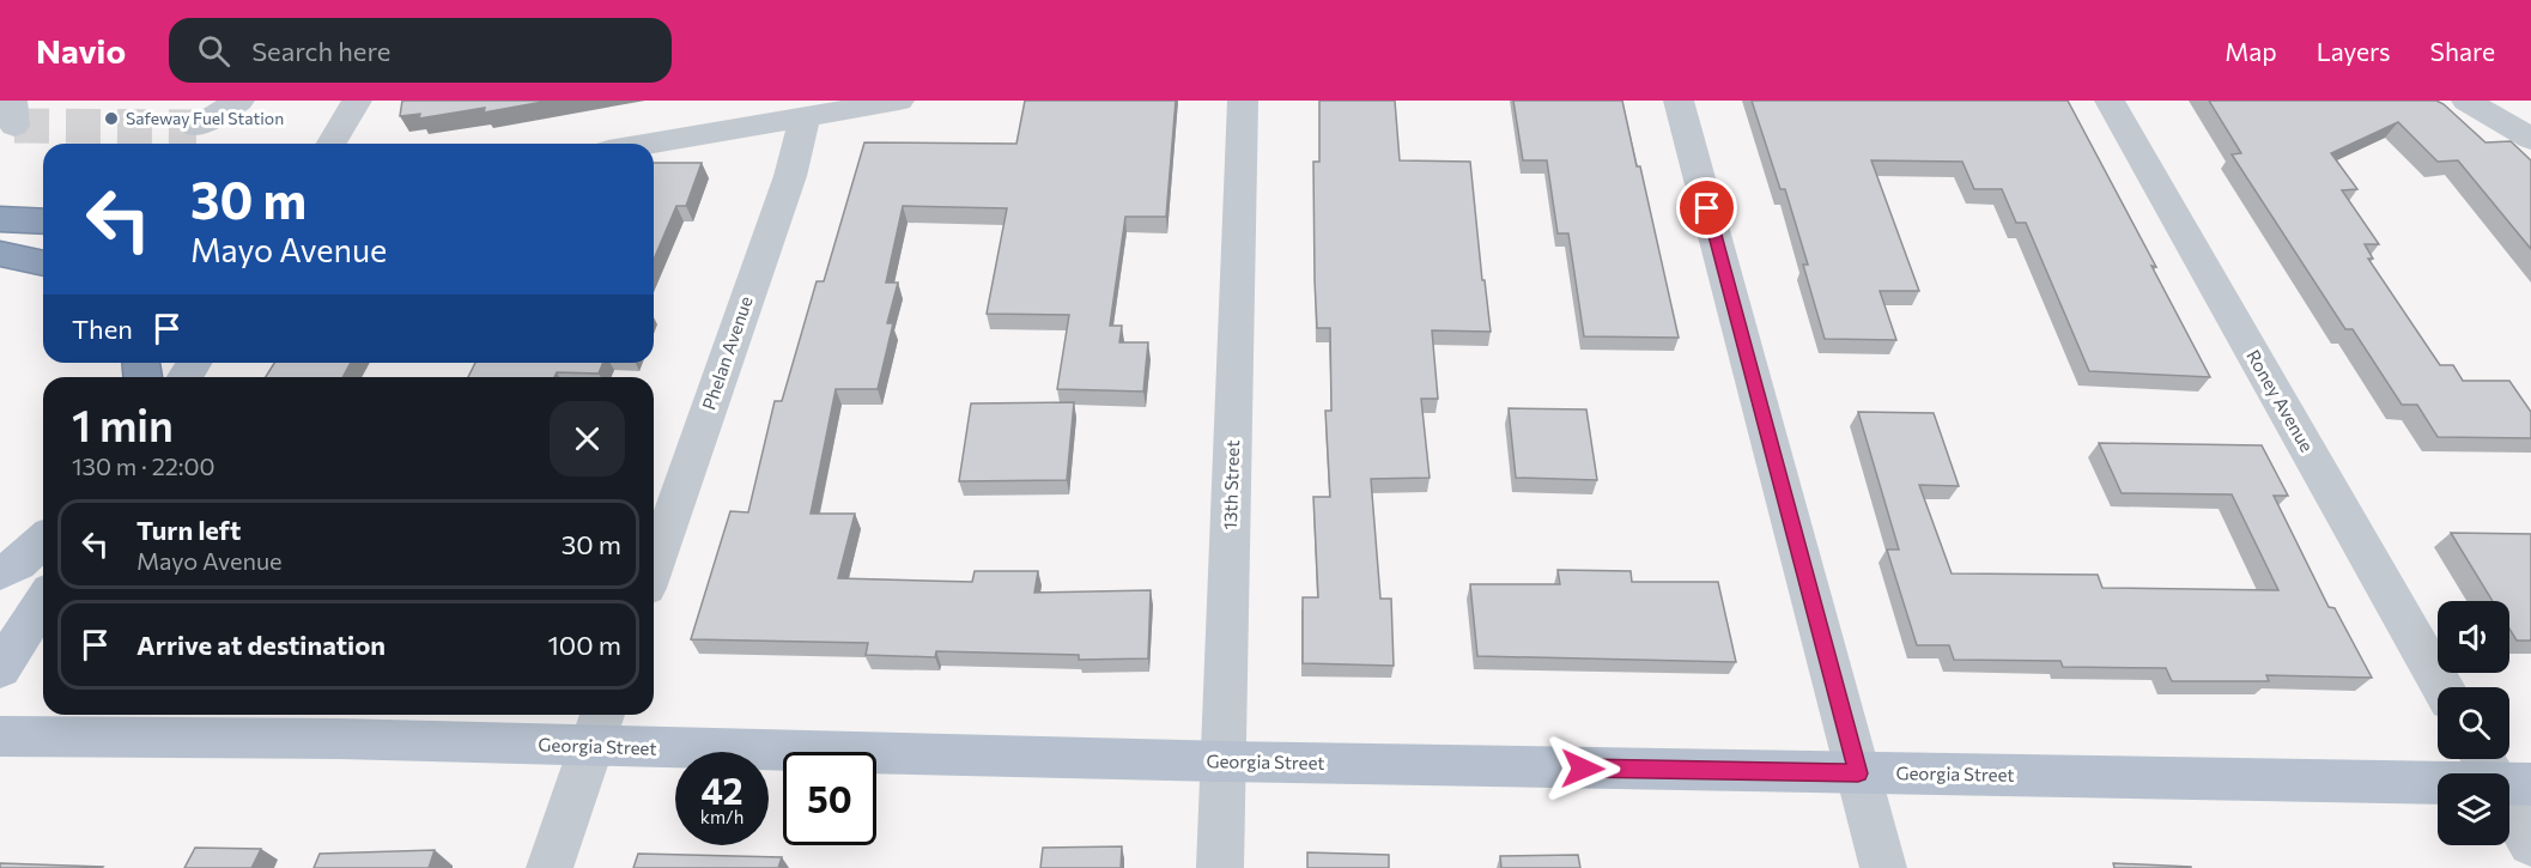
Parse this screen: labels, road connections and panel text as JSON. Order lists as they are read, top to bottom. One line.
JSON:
{"streets":{"main road":["Georgia Street"],"street":["Phelan Avenue","Roney Avenue","13th Street"]},"crossings":[["13th Street","Georgia Street"]],"places":["Safeway Fuel Station"],"page":{"header":"Navio","search":"Search here","nav":["Map","Layers","Share"],"turn":["30 m","Mayo Avenue"],"then":"Then","heading":["1 min","130 m · 22:00"],"list":[{"name":"Turn left","note":"Mayo Avenue","value":"30 m"},{"name":"Arrive at destination","value":"100 m"}],"speed":"42 km/h","limit":"50"}}
